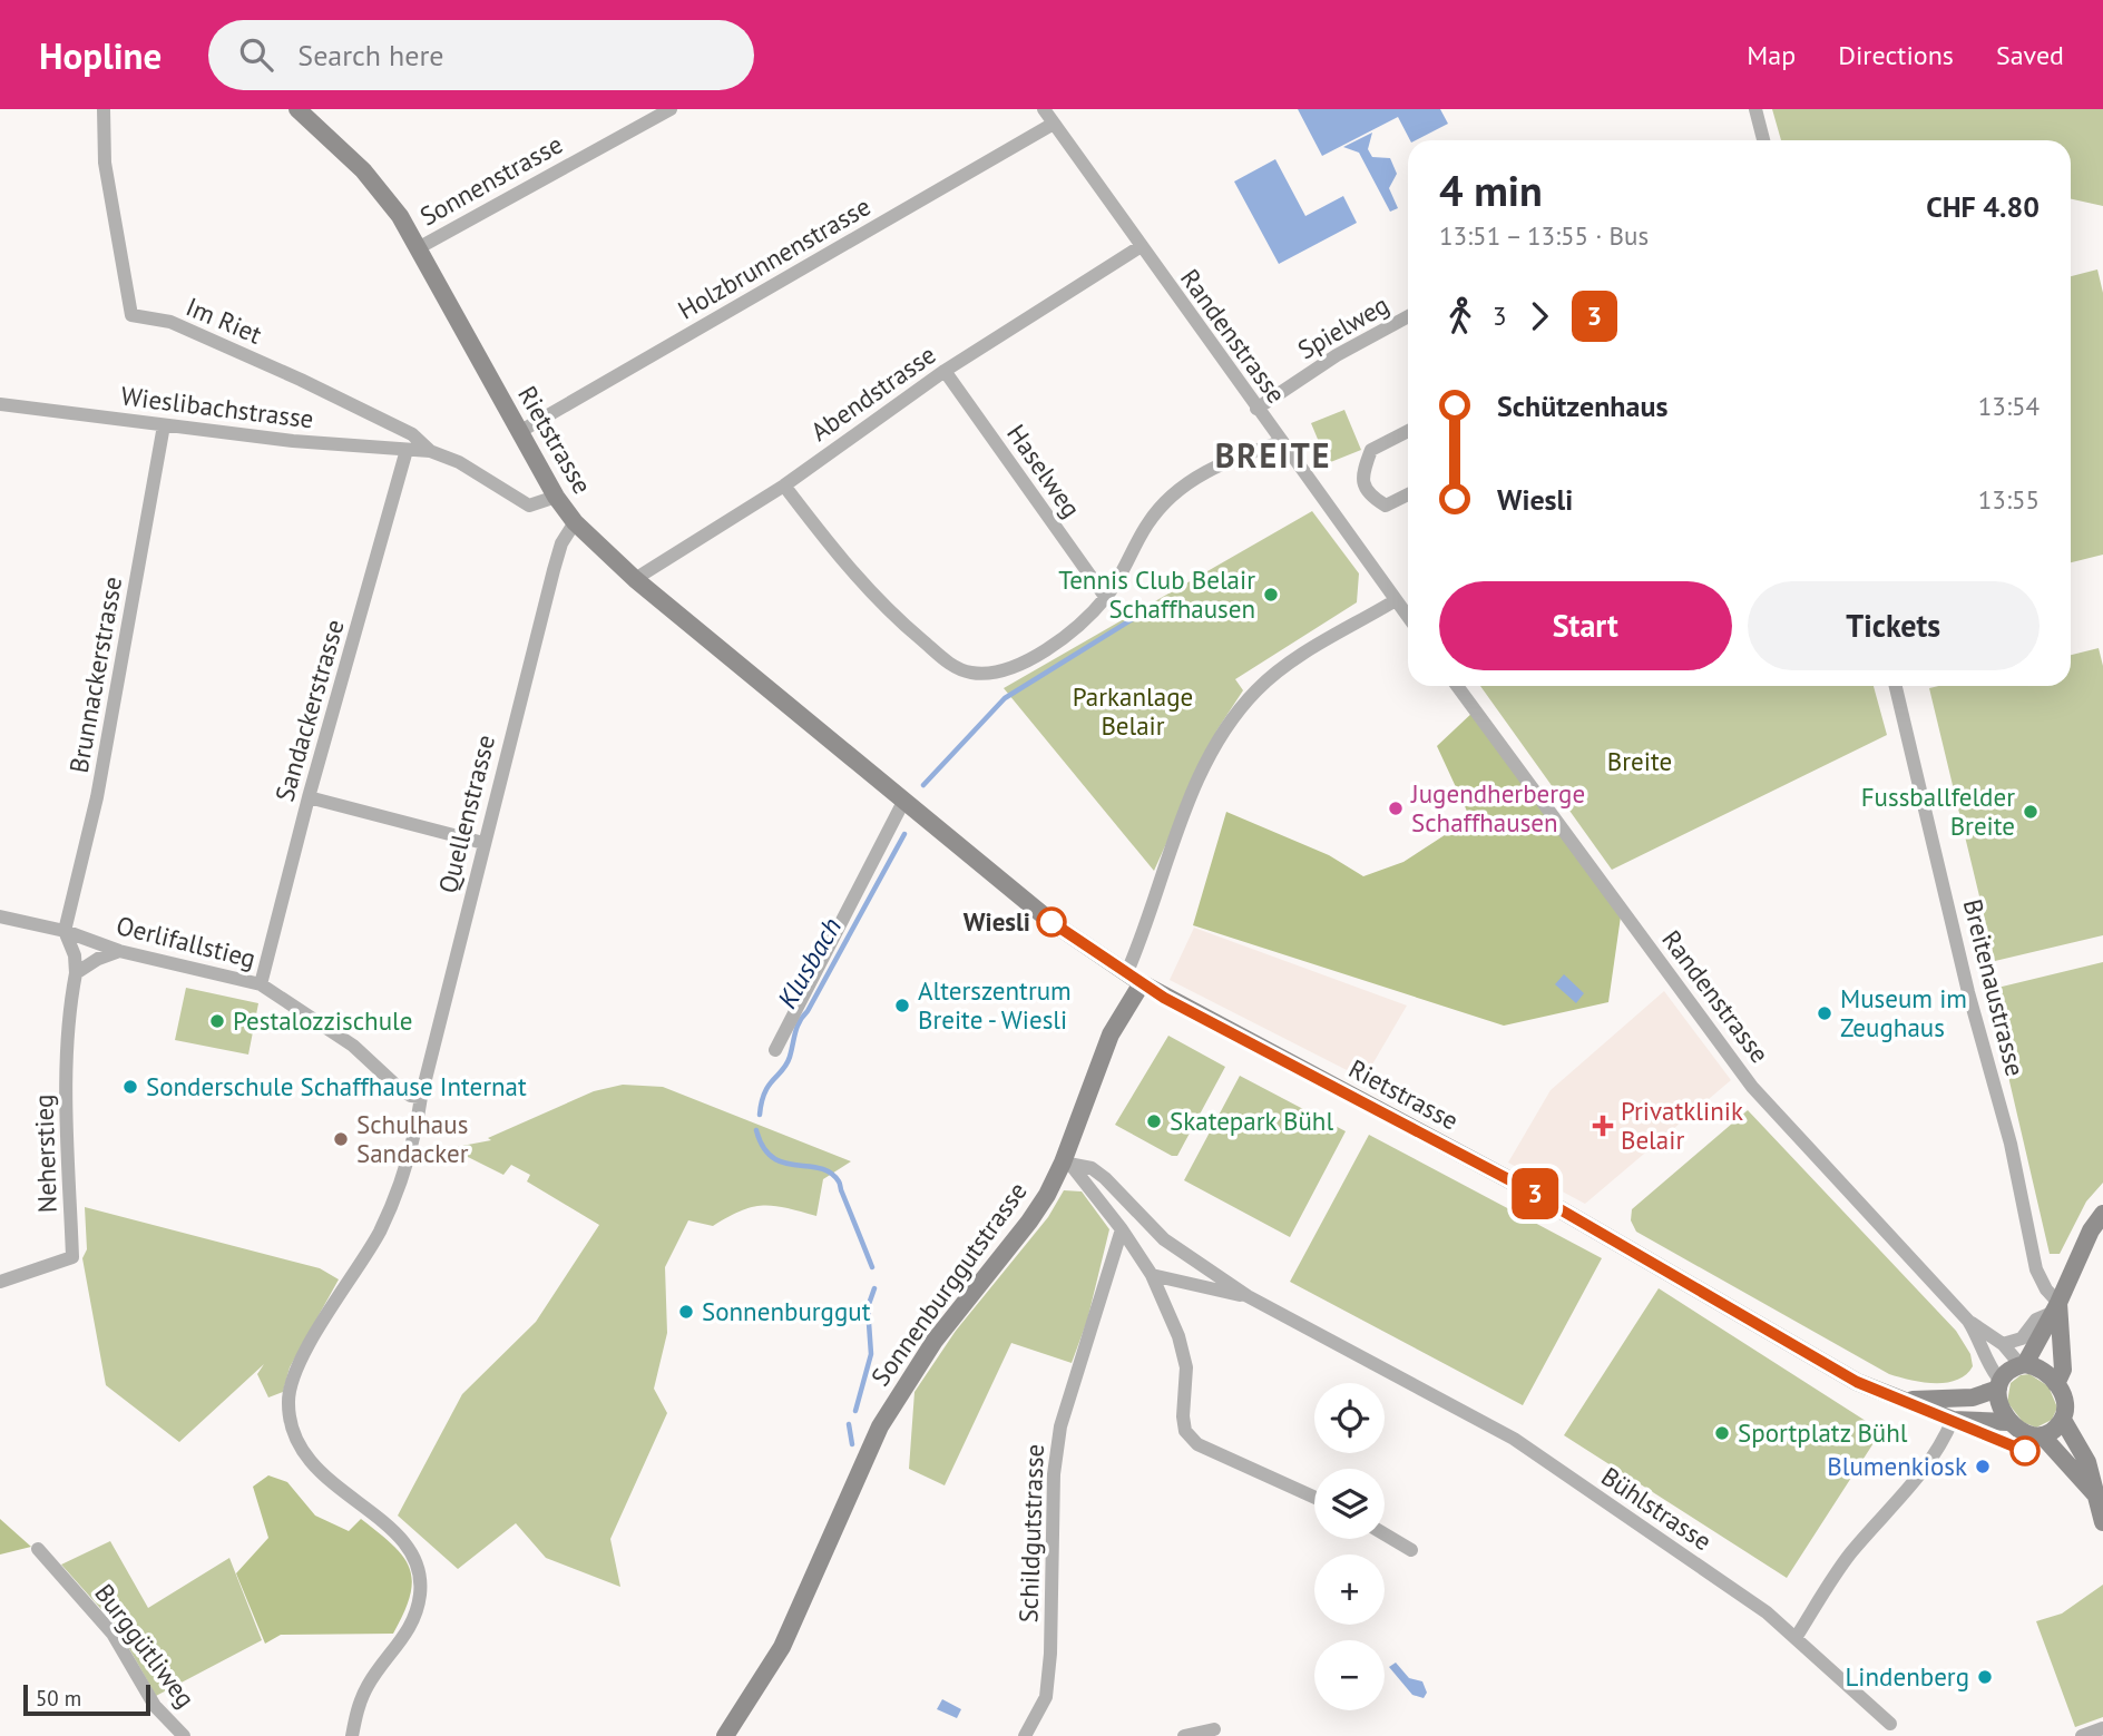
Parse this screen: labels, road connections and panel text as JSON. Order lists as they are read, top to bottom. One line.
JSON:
{"streets":{"street":["Sonnenstrasse","Holzbrunnenstrasse","Im Riet","Spielweg","Randenstrasse","Abendstrasse","Wieslibachstrasse","Rietstrasse","Haselweg","Brunnackerstrasse","Sandackerstrasse","Quellenstrasse","Oerlifallstieg","Breitenaustrasse","Neherstieg","Sonnenburggutstrasse","Bühlstrasse","Schildgutstrasse","Burggütliweg"]},"crossings":[["Sonnenstrasse","Rietstrasse"],["Holzbrunnenstrasse","Randenstrasse"],["Holzbrunnenstrasse","Rietstrasse"],["Im Riet","Wieslibachstrasse"],["Spielweg","Randenstrasse"],["Randenstrasse","Abendstrasse"],["Randenstrasse","Rietstrasse"],["Randenstrasse","Sonnenburggutstrasse"],["Abendstrasse","Rietstrasse"],["Abendstrasse","Haselweg"],["Wieslibachstrasse","Brunnackerstrasse"],["Wieslibachstrasse","Sandackerstrasse"],["Rietstrasse","Quellenstrasse"],["Rietstrasse","Sonnenburggutstrasse"],["Brunnackerstrasse","Oerlifallstieg"],["Brunnackerstrasse","Neherstieg"],["Sandackerstrasse","Oerlifallstieg"],["Quellenstrasse","Oerlifallstieg"],["Oerlifallstieg","Neherstieg"],["Sonnenburggutstrasse","Bühlstrasse"]],"districts":["BREITE"],"water":["Klusbach"],"parks":["Parkanlage Belair","Breite"],"places":{"other":["Tennis Club Belair Schaffhausen","Jugendherberge Schaffhausen","Fussballfelder Breite","Wiesli","Alterszentrum Breite - Wiesli","Museum im Zeughaus","Pestalozzischule","Sonderschule Schaffhause Internat","Skatepark Bühl","Schulhaus Sandacker","Sonnenburggut","Sportplatz Bühl","Blumenkiosk","Lindenberg"],"health":["Privatklinik Belair"]},"lines":["bus line 3"],"scale_bar":"50 m","page":{"header":"Hopline","search":"Search here","nav":["Map","Directions","Saved"],"on_map":"3","heading":["4 min","13:51 – 13:55 · Bus","CHF 4.80"],"legs":["3","3"],"list":[{"name":"Schützenhaus","value":"13:54"},{"name":"Wiesli","value":"13:55"}],"buttons":["Start","Tickets"],"map_buttons":["+","−"],"scale":"50 m"}}
